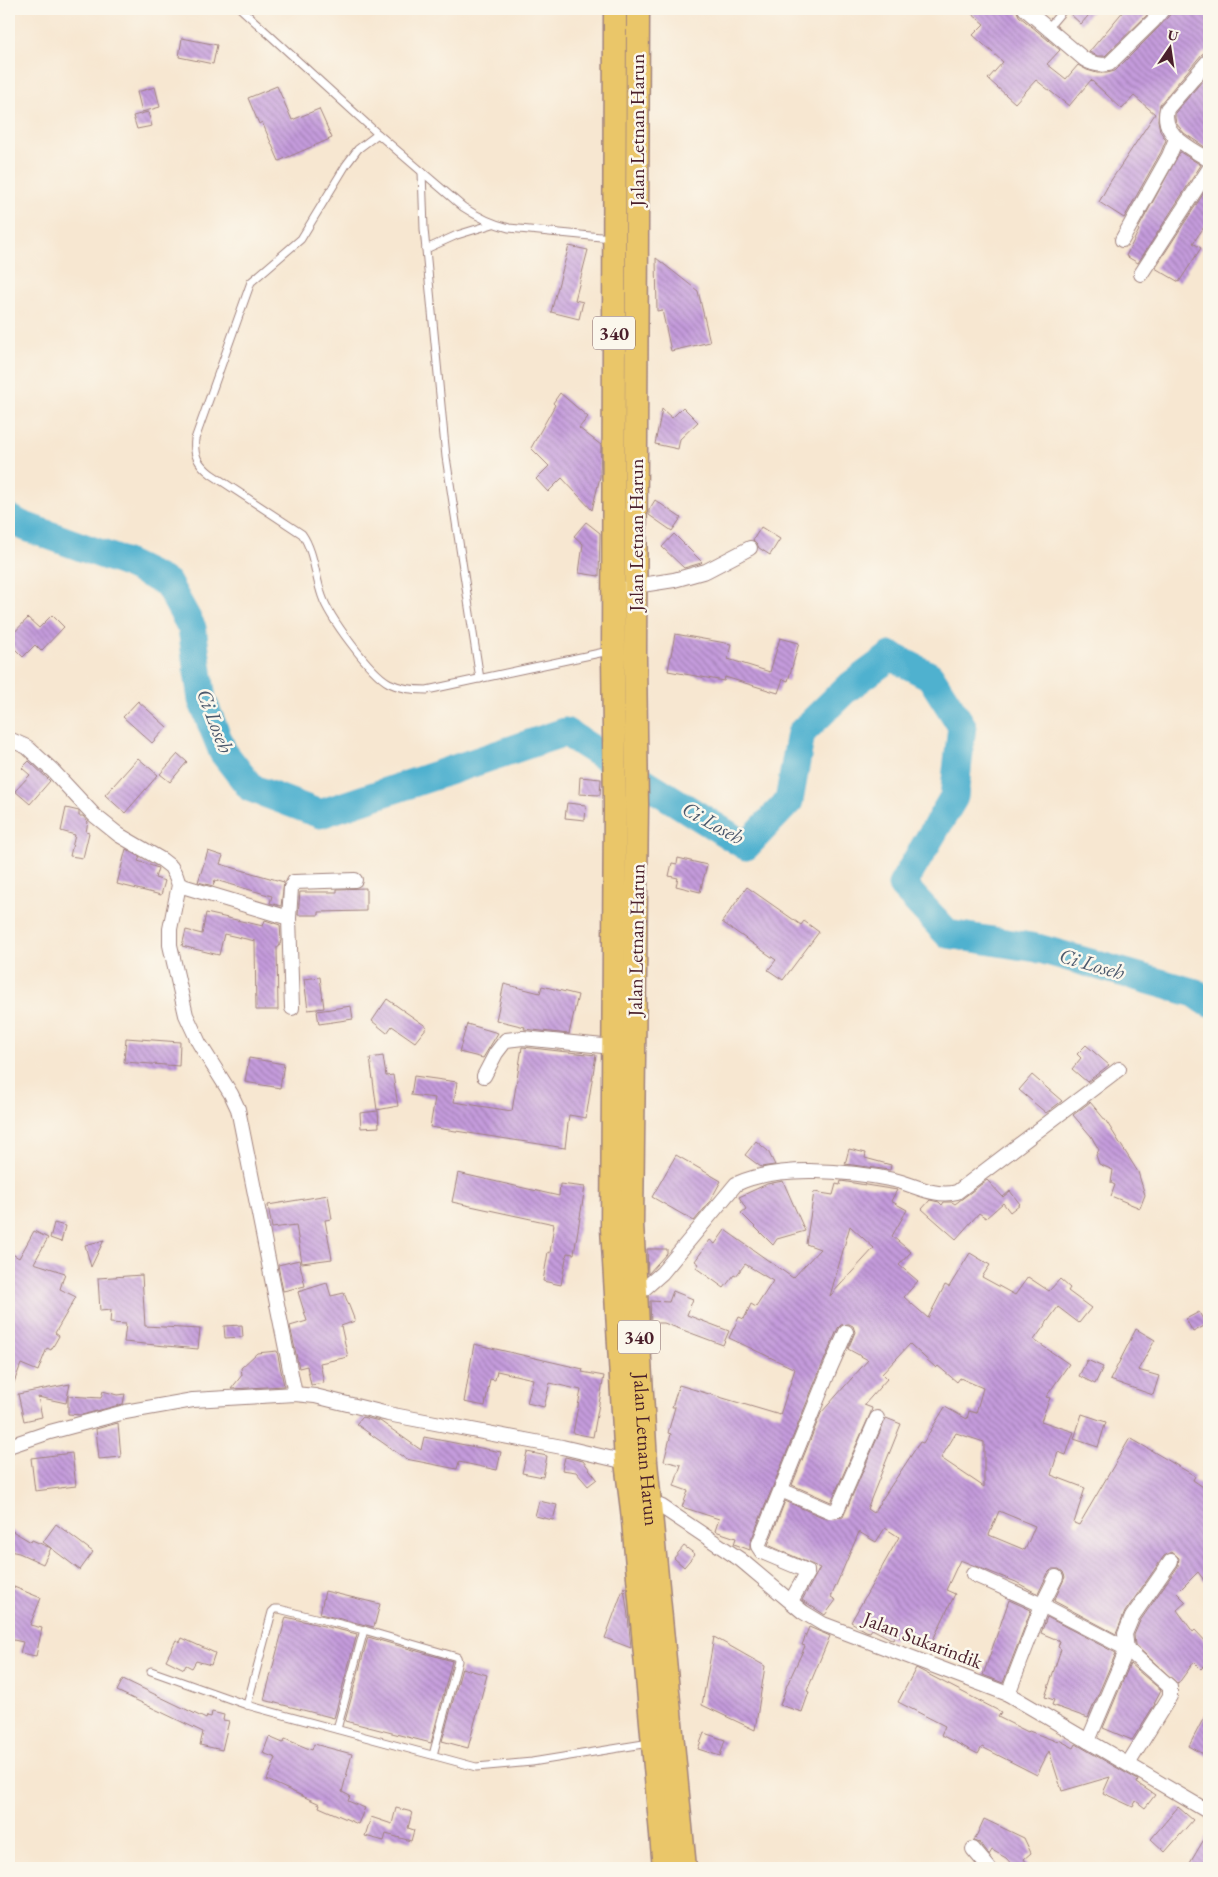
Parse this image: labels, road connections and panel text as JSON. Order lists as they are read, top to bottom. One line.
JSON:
{"streets":{"main road":["Jalan Letnan Harun","340"],"street":["Jalan Sukarindik"]},"crossings":[["Jalan Letnan Harun","Jalan Sukarindik"]],"water":["Ci Loseh"],"north":"top"}
